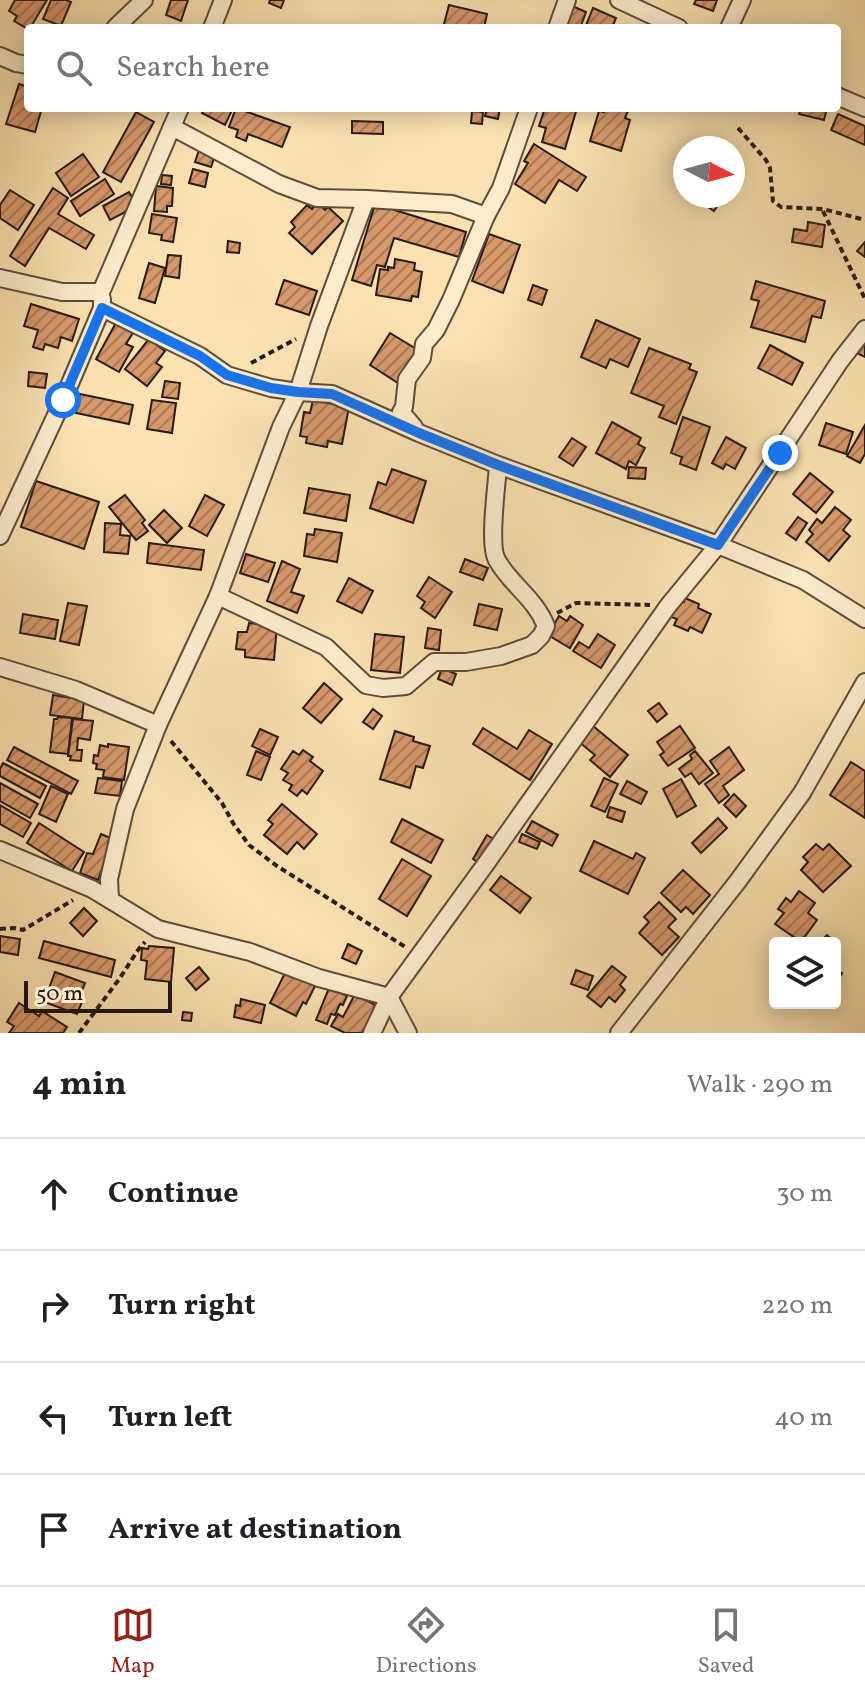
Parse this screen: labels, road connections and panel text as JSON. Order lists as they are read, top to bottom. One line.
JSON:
{"scale_bar":"50 m","north":"right","page":{"search":"Search here","scale":"50 m","heading":["4 min","Walk · 290 m"],"list":[["Continue","30 m"],["Turn right","220 m"],["Turn left","40 m"],"Arrive at destination"],"nav":["Map","Directions","Saved"]}}
